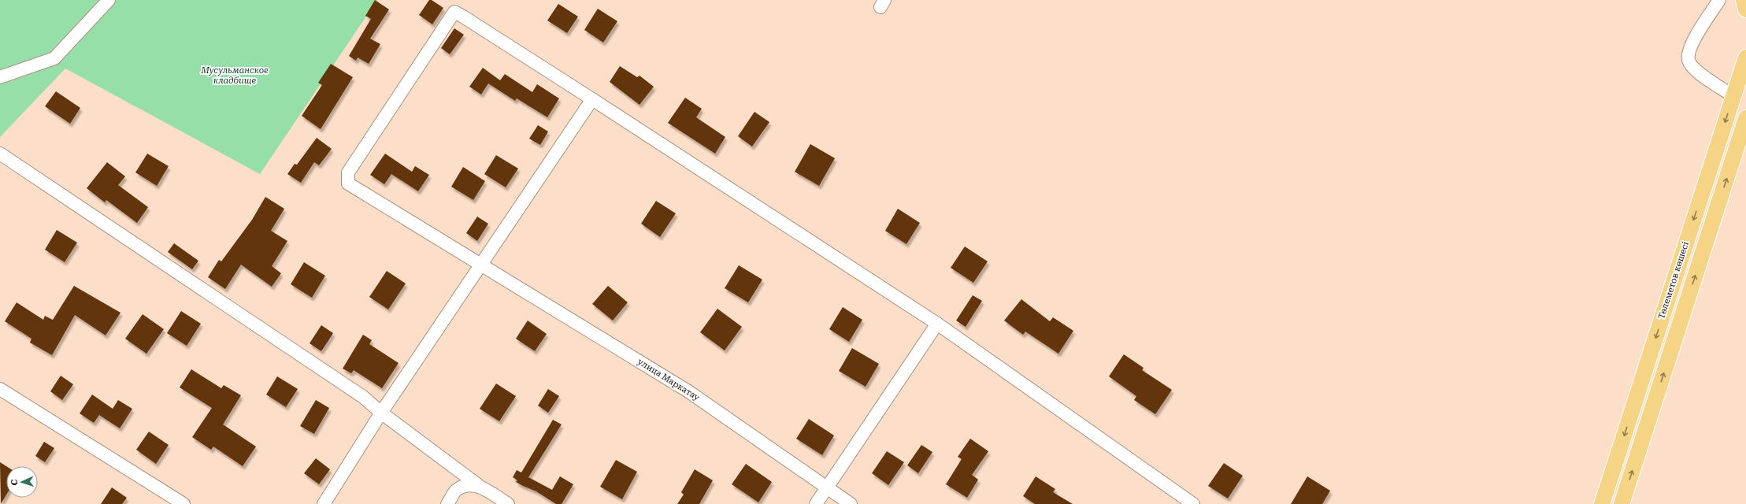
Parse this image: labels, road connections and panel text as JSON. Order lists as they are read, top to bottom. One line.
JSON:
{"streets":{"main road":["Төлеметов көшесі"],"street":["улица Маркатау"]},"parks":["Мусульманское кладбище"],"north":"left"}
